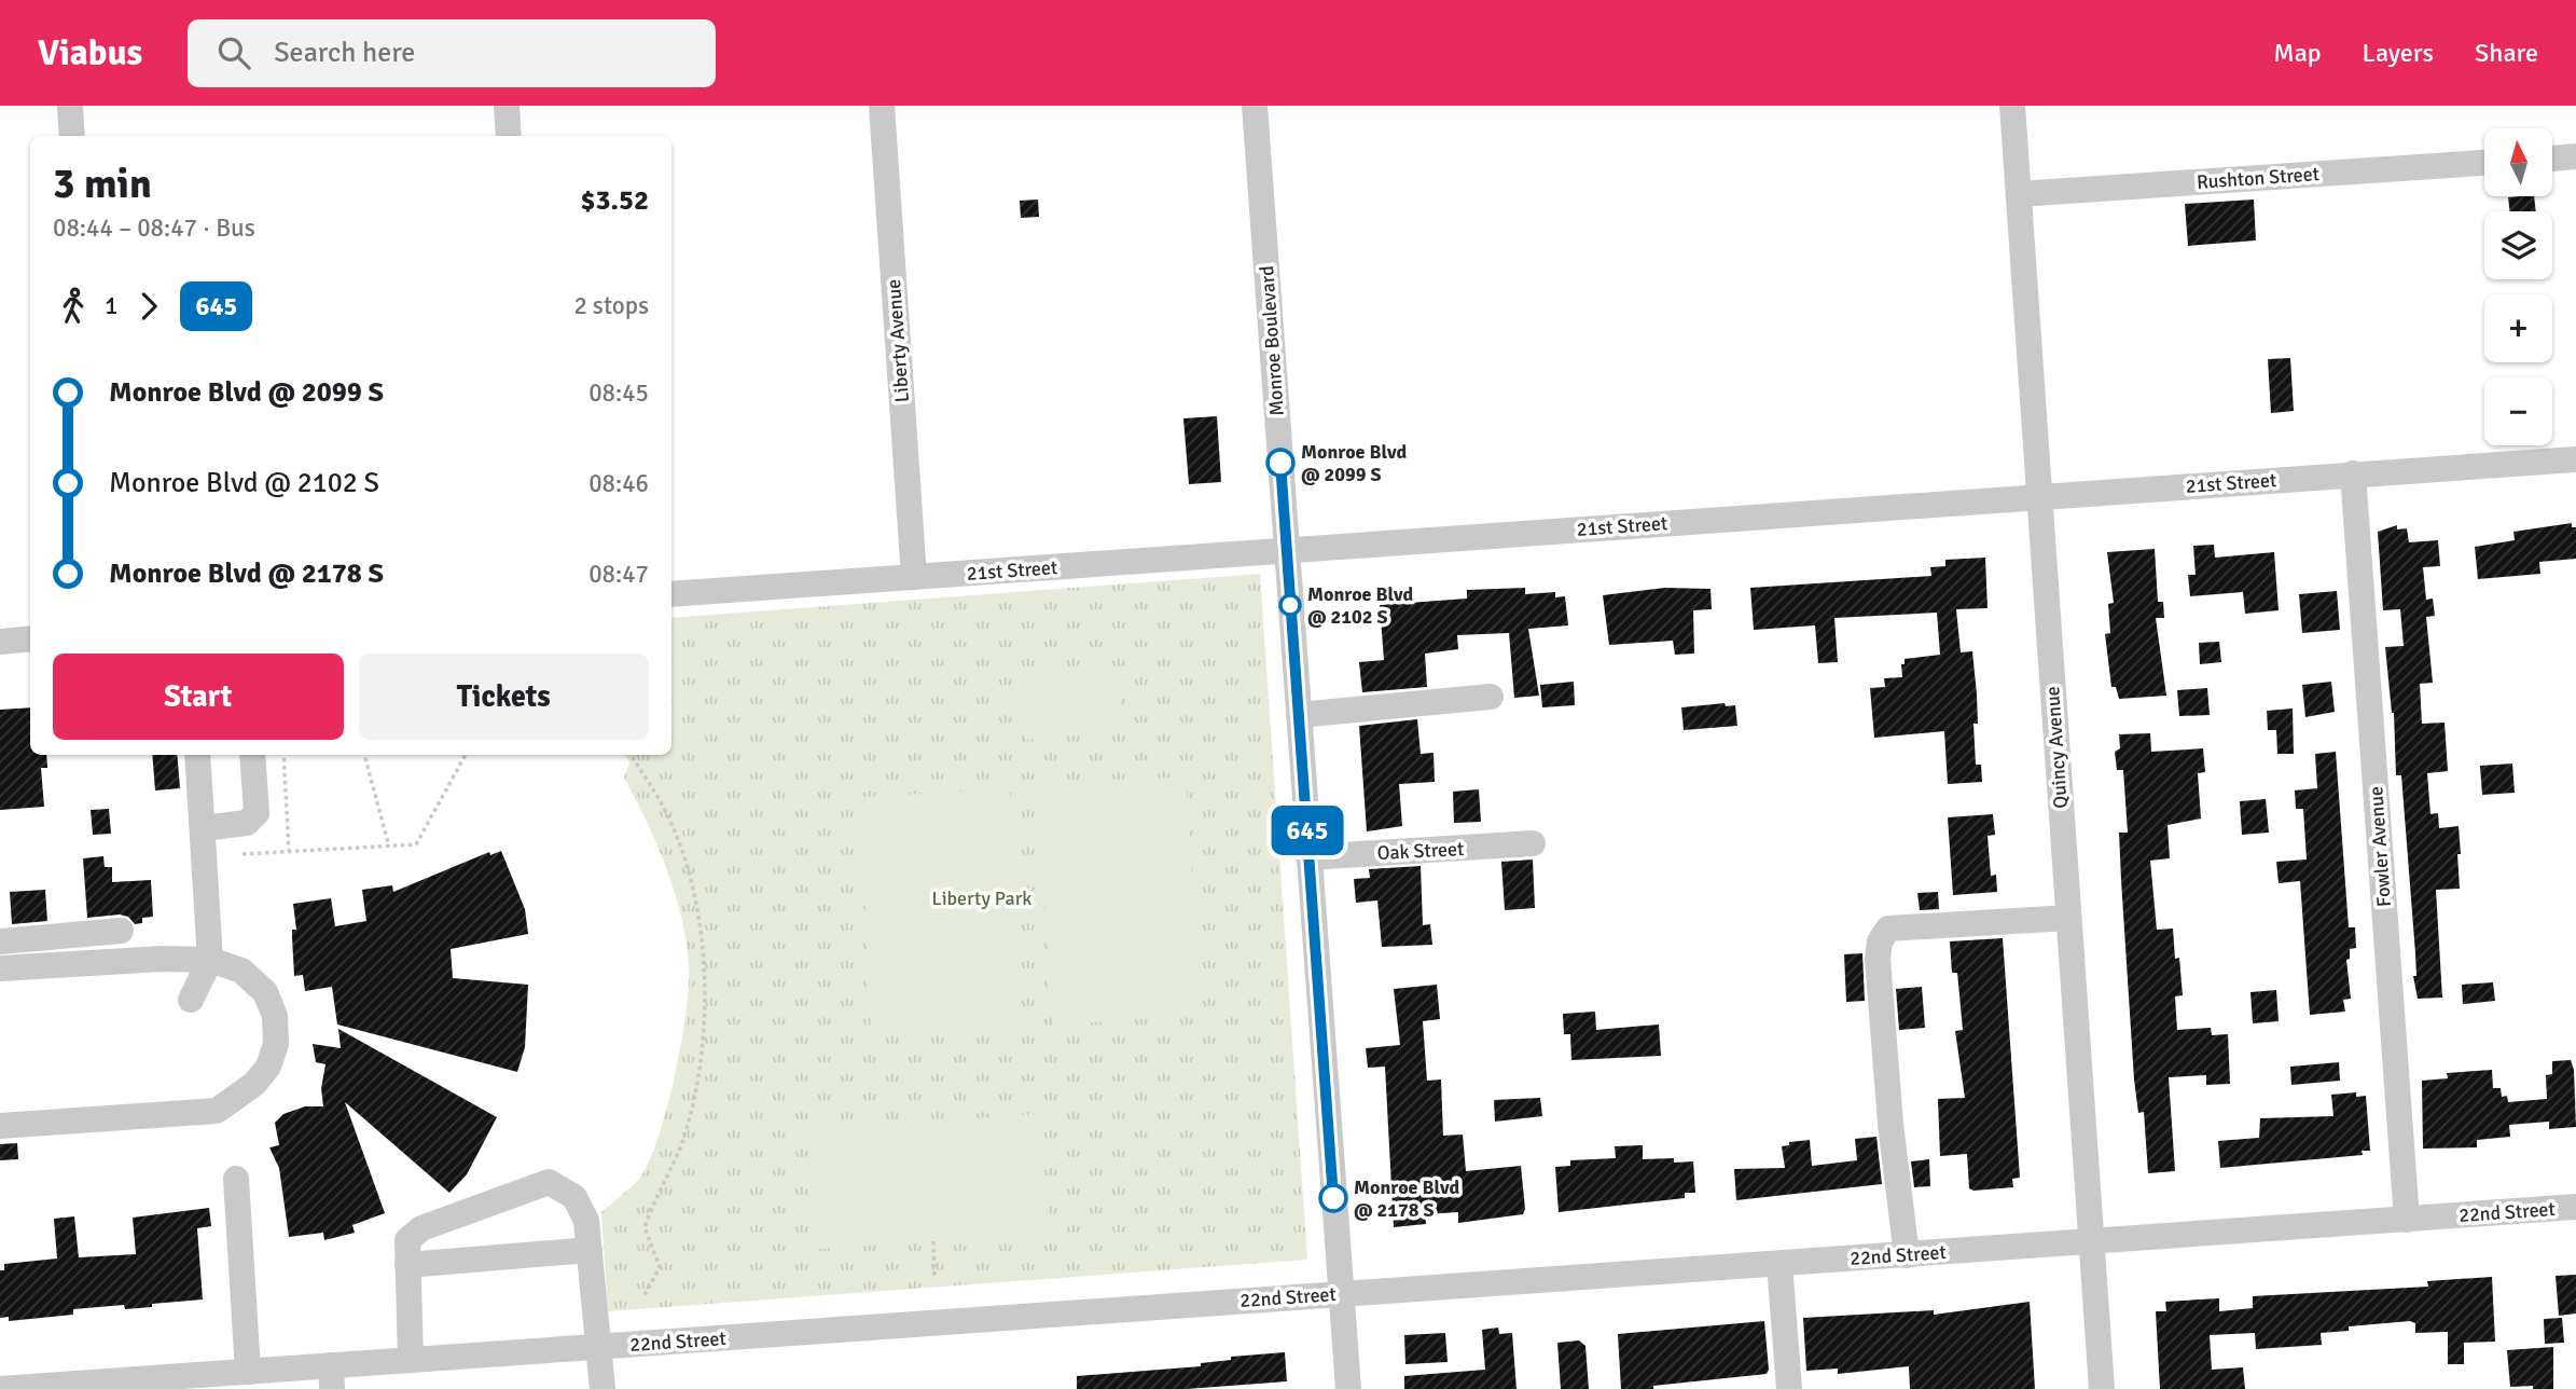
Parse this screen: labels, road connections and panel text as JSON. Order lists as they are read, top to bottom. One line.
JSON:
{"streets":{"street":["Rushton Street","Liberty Avenue","Monroe Boulevard","21st Street","Quincy Avenue","Fowler Avenue","Oak Street","22nd Street"]},"crossings":[["Rushton Street","Quincy Avenue"],["Liberty Avenue","21st Street"],["Monroe Boulevard","21st Street"],["Monroe Boulevard","Oak Street"],["Monroe Boulevard","22nd Street"],["21st Street","Quincy Avenue"],["21st Street","Fowler Avenue"],["Quincy Avenue","22nd Street"],["Fowler Avenue","22nd Street"]],"parks":["Liberty Park"],"places":["Monroe Blvd @ 2099 S","Monroe Blvd @ 2102 S","Monroe Blvd @ 2178 S"],"lines":["bus line 645"],"north":"top","page":{"header":"Viabus","search":"Search here","nav":["Map","Layers","Share"],"on_map":"645","map_buttons":["+","−"],"heading":["3 min","08:44 – 08:47 · Bus","$3.52"],"legs":["1","645","2 stops"],"list":[{"name":"Monroe Blvd @ 2099 S","value":"08:45"},{"name":"Monroe Blvd @ 2102 S","value":"08:46"},{"name":"Monroe Blvd @ 2178 S","value":"08:47"}],"buttons":["Start","Tickets"]}}
